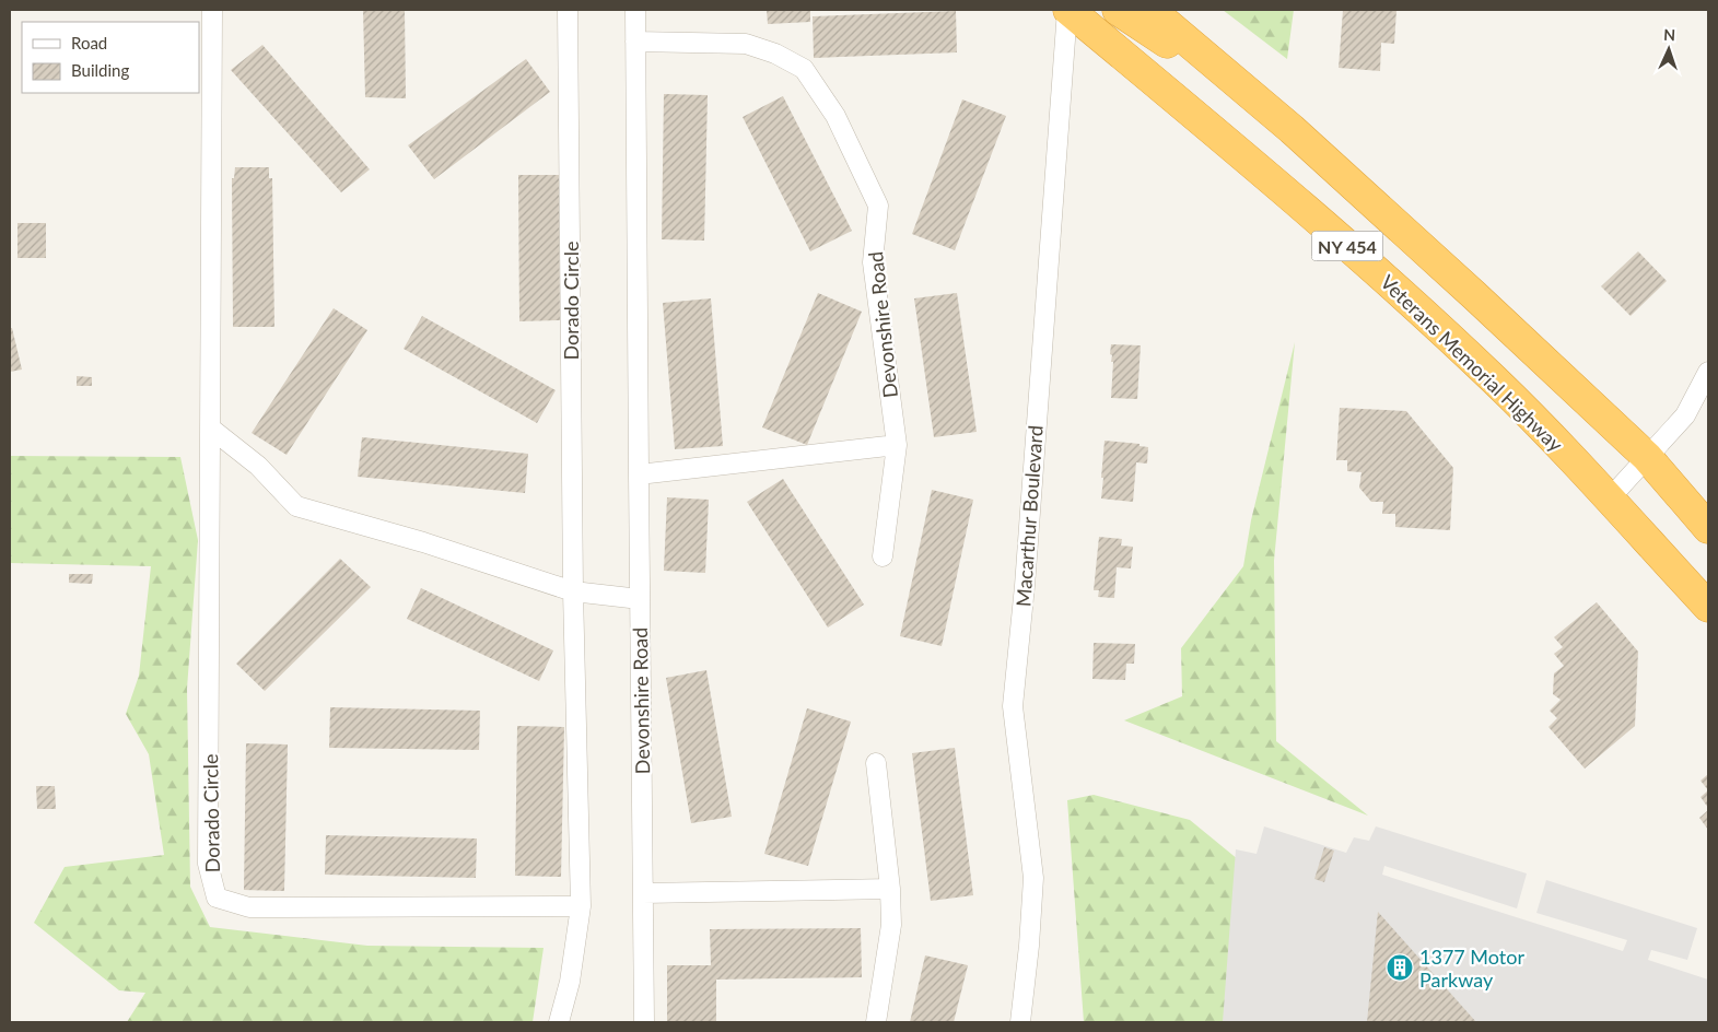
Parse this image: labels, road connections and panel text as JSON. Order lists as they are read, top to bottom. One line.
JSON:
{"streets":{"highway":["NY 454","Veterans Memorial Highway"],"street":["Dorado Circle","Devonshire Road","Macarthur Boulevard"]},"crossings":[["Veterans Memorial Highway","Macarthur Boulevard"]],"places":{"building":["1377 Motor Parkway"]},"legend":["Road","Building"],"north":"top"}
